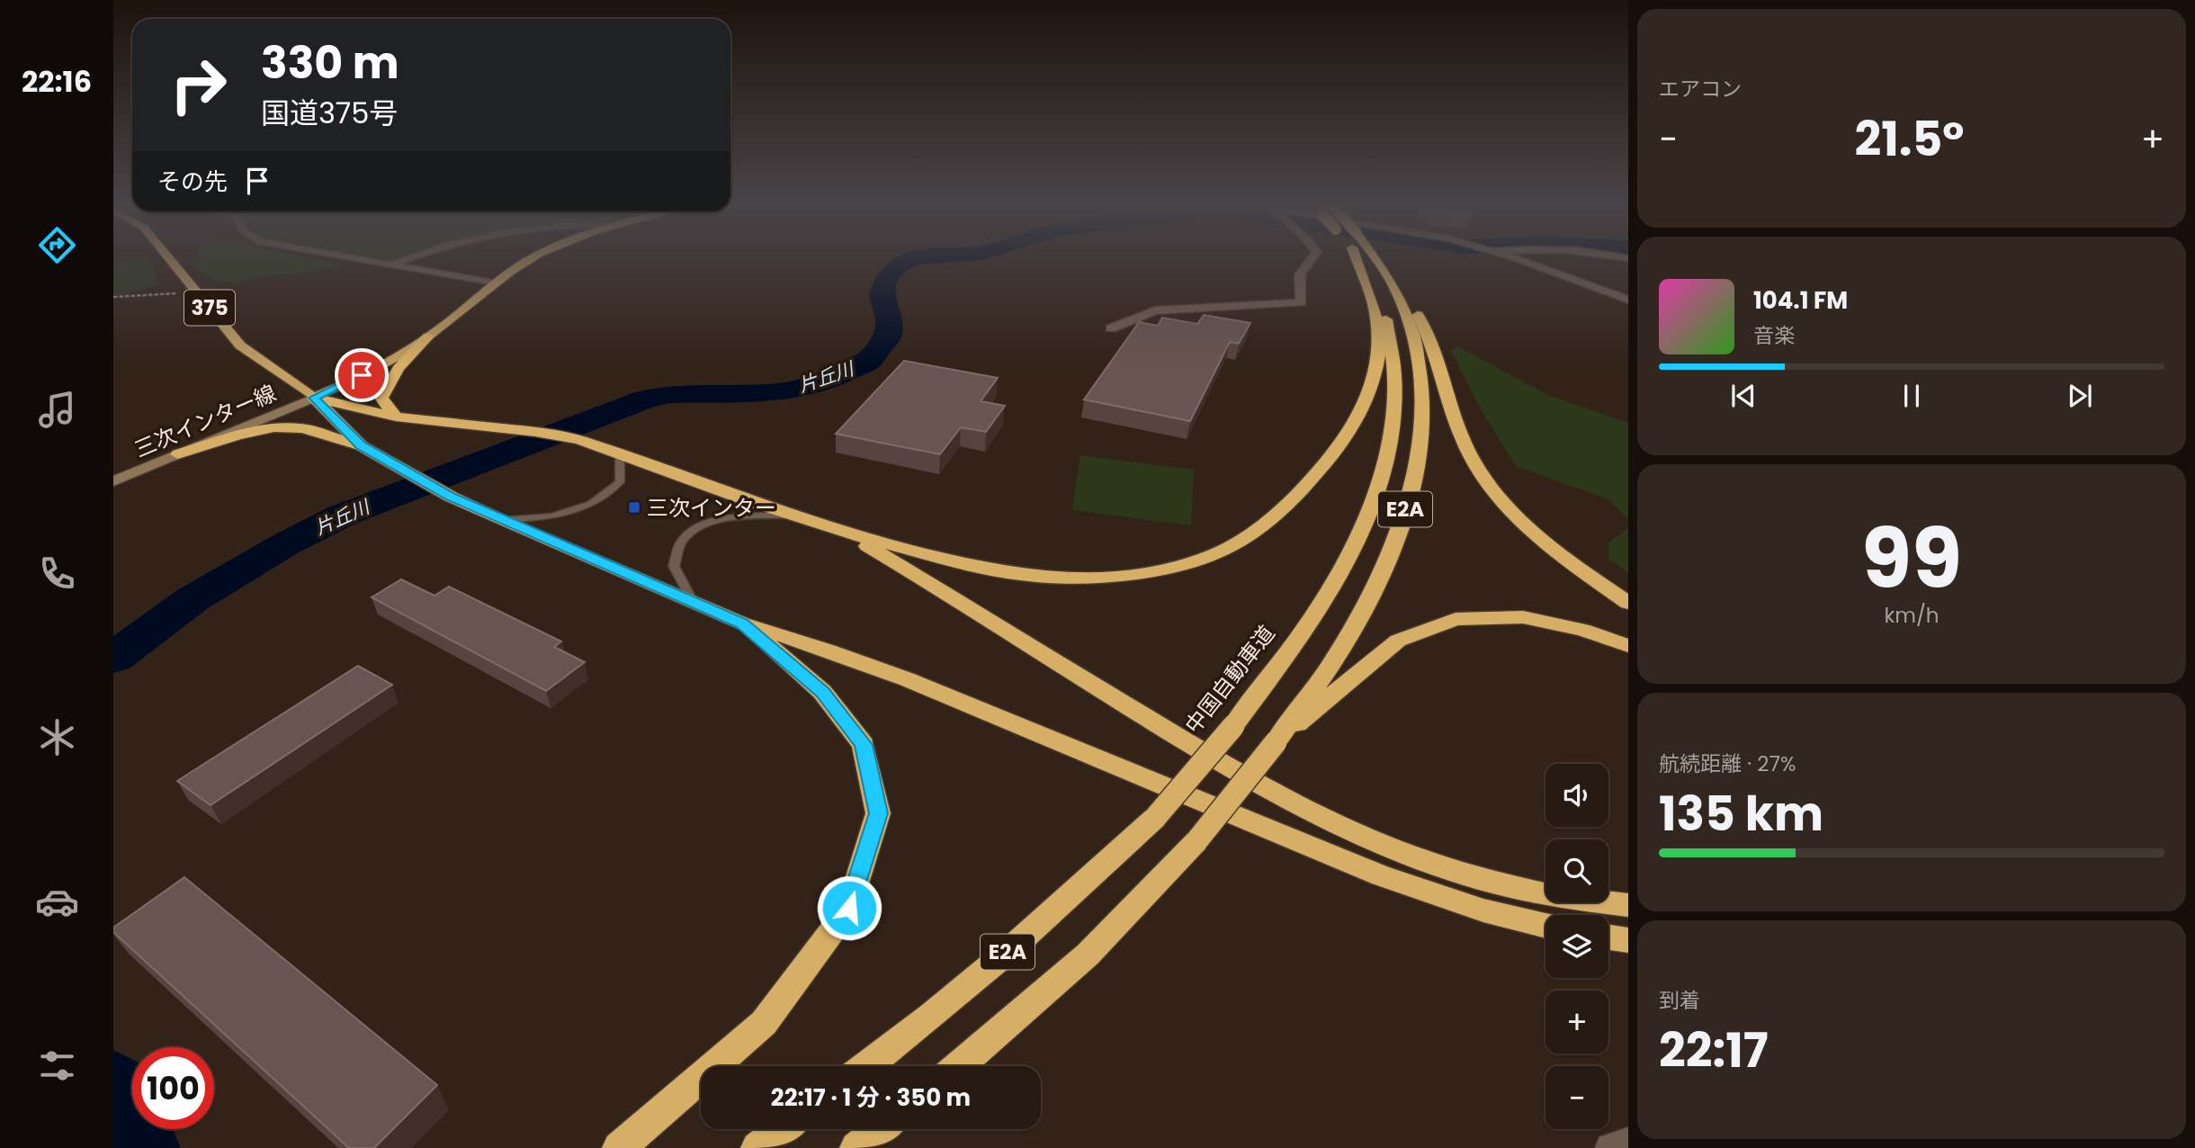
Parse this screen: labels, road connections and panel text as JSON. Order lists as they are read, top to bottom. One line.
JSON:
{"streets":{"highway":["375","E2A","中国自動車道"],"main road":["三次インター線"]},"crossings":[["375","三次インター線"]],"water":["片丘川"],"places":{"transit":["三次インター"]},"page":{"tabs":"22:16","tile":["エアコン",["99","km/h"],["航続距離 · 27%","135 km"],["到着","22:17"]],"turn":["330 m","国道375号"],"heat":["−","21.5°","+"],"then":"その先","song":["104.1 FM","音楽"],"map_buttons":["+","−"],"limit":"100","trip":"22:17 · 1 分 · 350 m"}}
